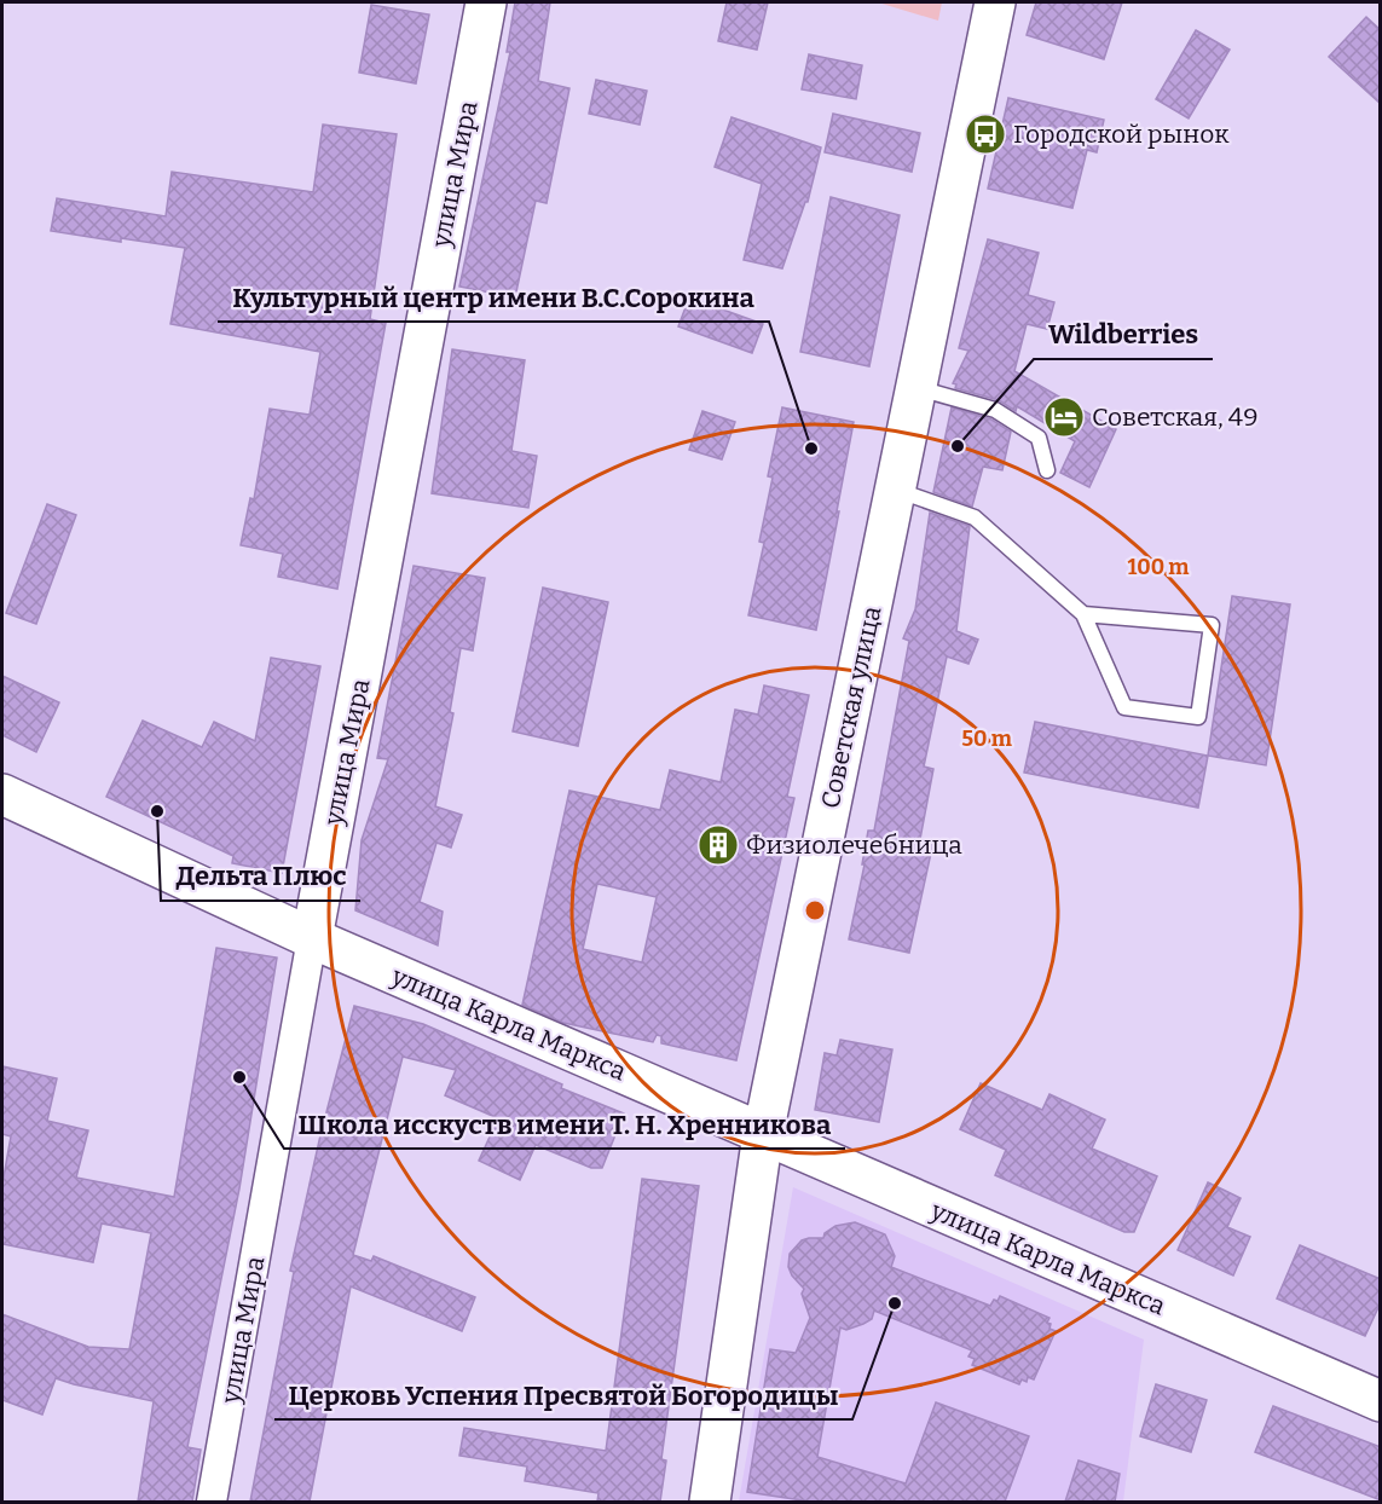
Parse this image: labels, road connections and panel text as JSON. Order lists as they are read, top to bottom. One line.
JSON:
{"streets":{"main road":["улица Мира","Советская улица","улица Карла Маркса"]},"crossings":[["улица Мира","улица Карла Маркса"],["Советская улица","улица Карла Маркса"]],"places":{"bus stop":["Городской рынок"],"hotel":["Советская, 49"],"other":["Wildberries","Культурный центр имени В.С.Сорокина","Дельта Плюс","Школа исскуств имени Т. Н. Хренникова","Церковь Успения Пресвятой Богородицы"],"building":["Физиолечебница"]},"rings":["100 m","50 m"]}
